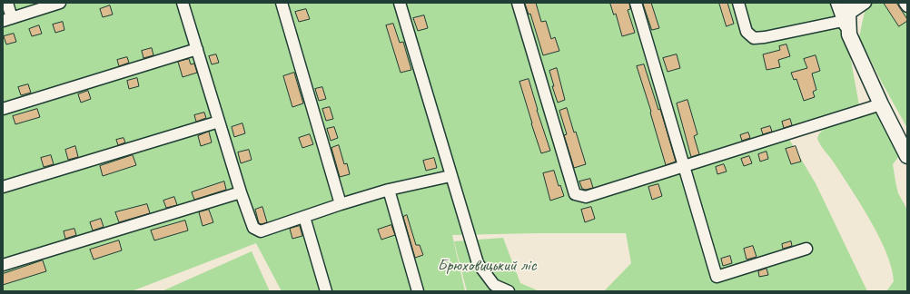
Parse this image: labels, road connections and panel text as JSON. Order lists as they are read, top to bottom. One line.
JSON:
{"parks":["Брюховицький ліс"]}
